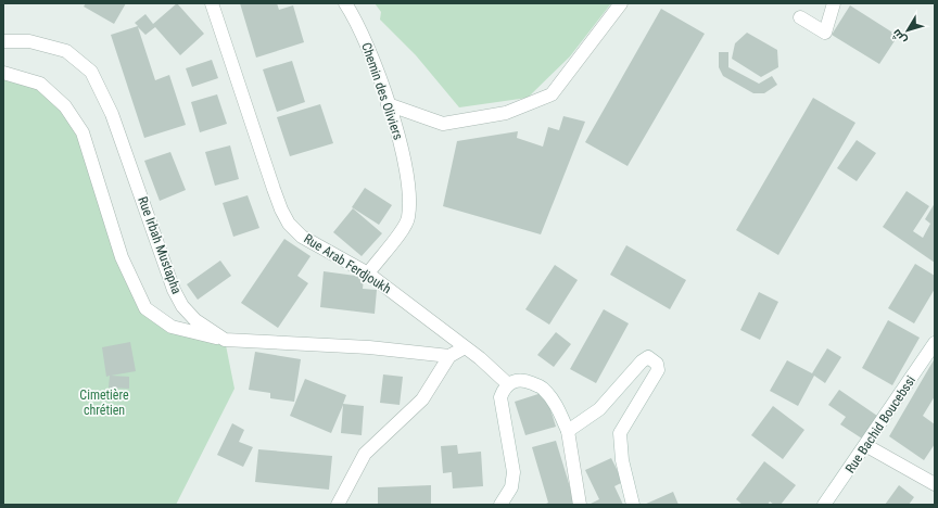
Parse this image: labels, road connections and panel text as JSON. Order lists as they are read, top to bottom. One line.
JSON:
{"streets":{"street":["Chemin des Oliviers","Rue Irbah Mustapha","Rue Arab Ferdjoukh","Rue Bachid Boucebssi"]},"crossings":[["Chemin des Oliviers","Rue Arab Ferdjoukh"]],"parks":["Cimetière chrétien"],"north":"bottom left"}
